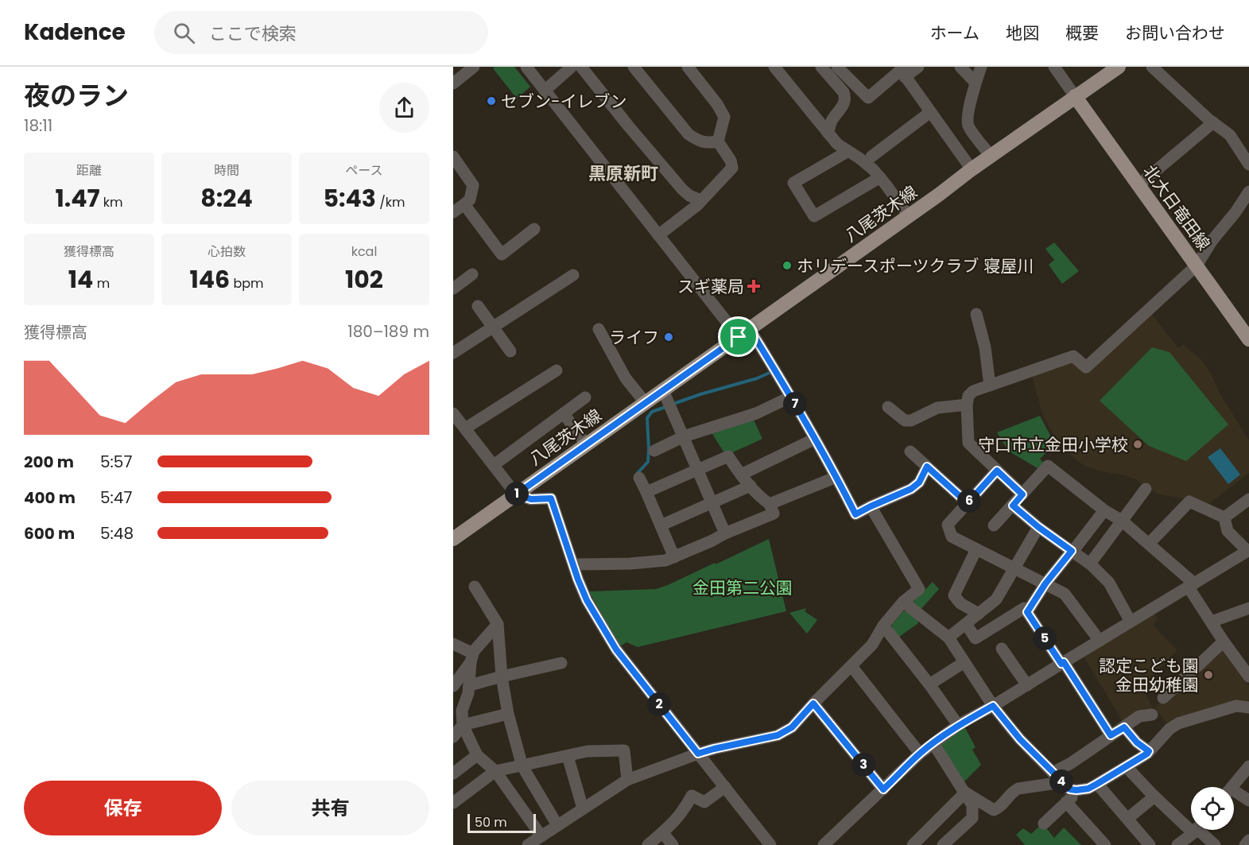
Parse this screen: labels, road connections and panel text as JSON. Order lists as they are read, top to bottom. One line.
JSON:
{"streets":{"main road":["北大日竜田線","八尾茨木線"]},"crossings":[["北大日竜田線","八尾茨木線"]],"districts":["黒原新町"],"parks":["金田第二公園"],"places":{"other":["セブン-イレブン","ホリデースポーツクラブ 寝屋川","ライフ","守口市立金田小学校","認定こども園 金田幼稚園"],"health":["スギ薬局"]},"scale_bar":"50 m","page":{"header":"Kadence","search":"ここで検索","nav":["ホーム","地図","概要","お問い合わせ"],"heading":["夜のラン","18:11"],"stats":[["距離","1.47 km"],["時間","8:24"],["ペース","5:43 /km"],["獲得標高","14 m"],["心拍数","146 bpm"],["kcal","102"]],"chart":["獲得標高","180–189 m"],"pins":["7","1","6","5","2","3","4"],"list":[{"name":"200 m","note":"5:57"},{"name":"400 m","note":"5:47"},{"name":"600 m","note":"5:48"}],"buttons":["保存","共有"],"scale":"50 m"}}
